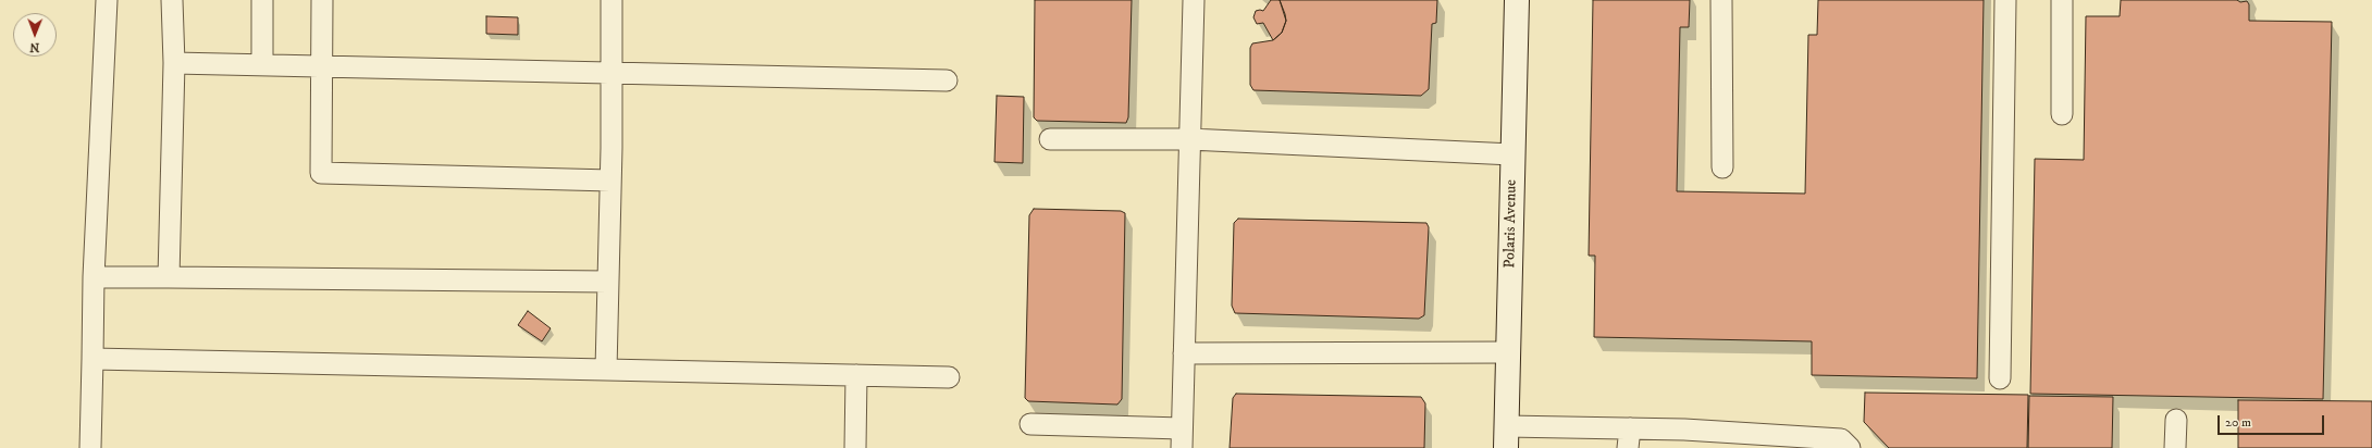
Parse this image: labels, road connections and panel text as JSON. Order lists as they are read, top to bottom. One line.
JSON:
{"streets":{"street":["Polaris Avenue"]},"scale_bar":"20 m","north":"bottom"}
